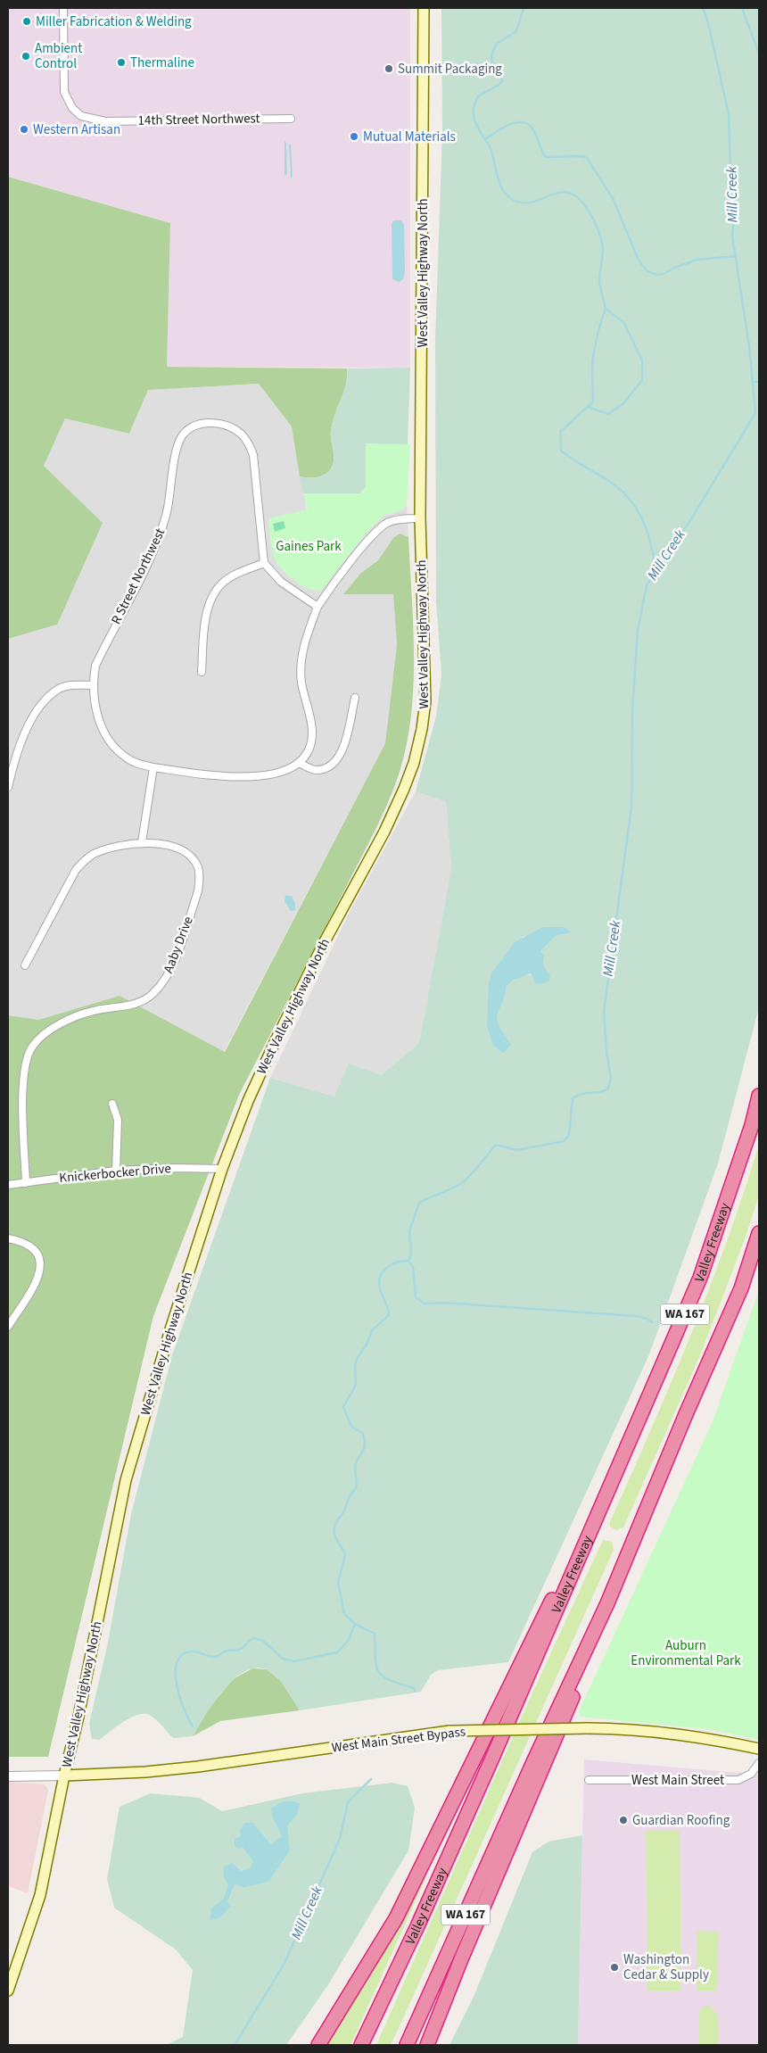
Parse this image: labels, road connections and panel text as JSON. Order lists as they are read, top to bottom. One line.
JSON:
{"streets":{"highway":["Valley Freeway","WA 167"],"main road":["West Valley Highway North","West Main Street Bypass"],"street":["14th Street Northwest","R Street Northwest","Aaby Drive","Knickerbocker Drive","West Main Street"]},"crossings":[["West Valley Highway North","Knickerbocker Drive"],["West Valley Highway North","West Main Street Bypass"],["Aaby Drive","Knickerbocker Drive"],["Valley Freeway","WA 167"]],"water":["Mill Creek"],"parks":["Gaines Park","Auburn Environmental Park"],"places":["Miller Fabrication & Welding","Ambient Control","Thermaline","Summit Packaging","Western Artisan","Mutual Materials","Guardian Roofing","Washington Cedar & Supply"]}
